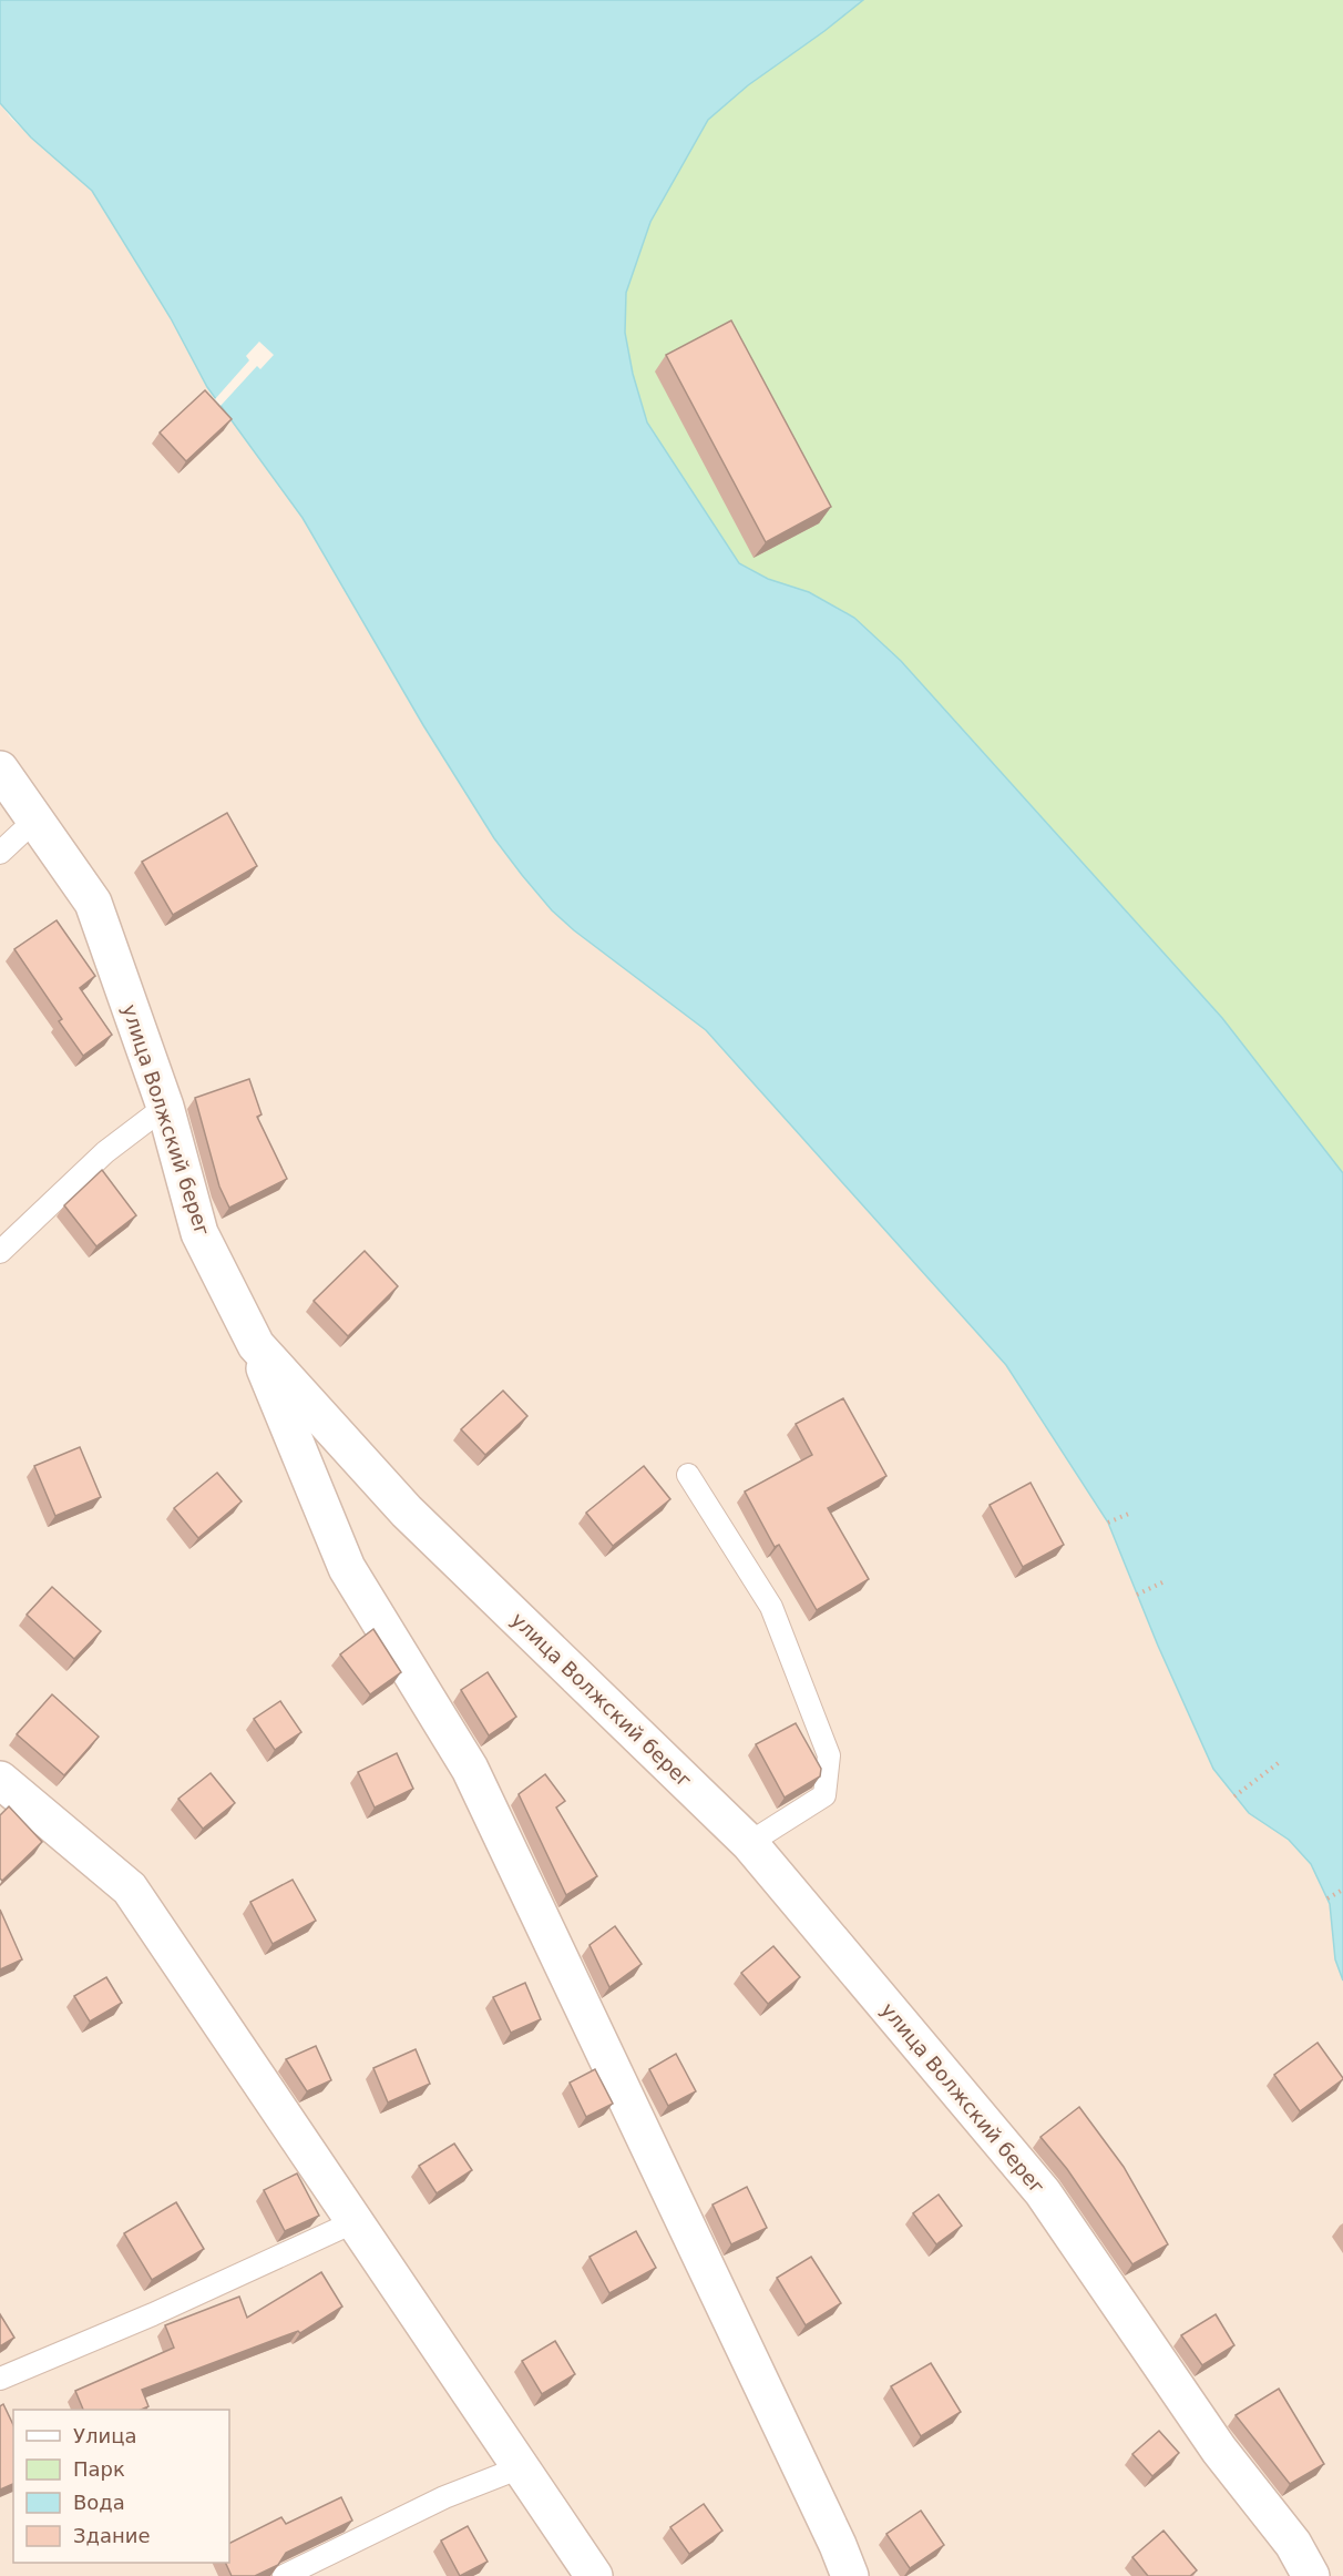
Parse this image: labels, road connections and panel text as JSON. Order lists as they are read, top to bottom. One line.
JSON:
{"streets":{"street":["улица Волжский берег"]},"legend":["Улица","Парк","Вода","Здание"]}
